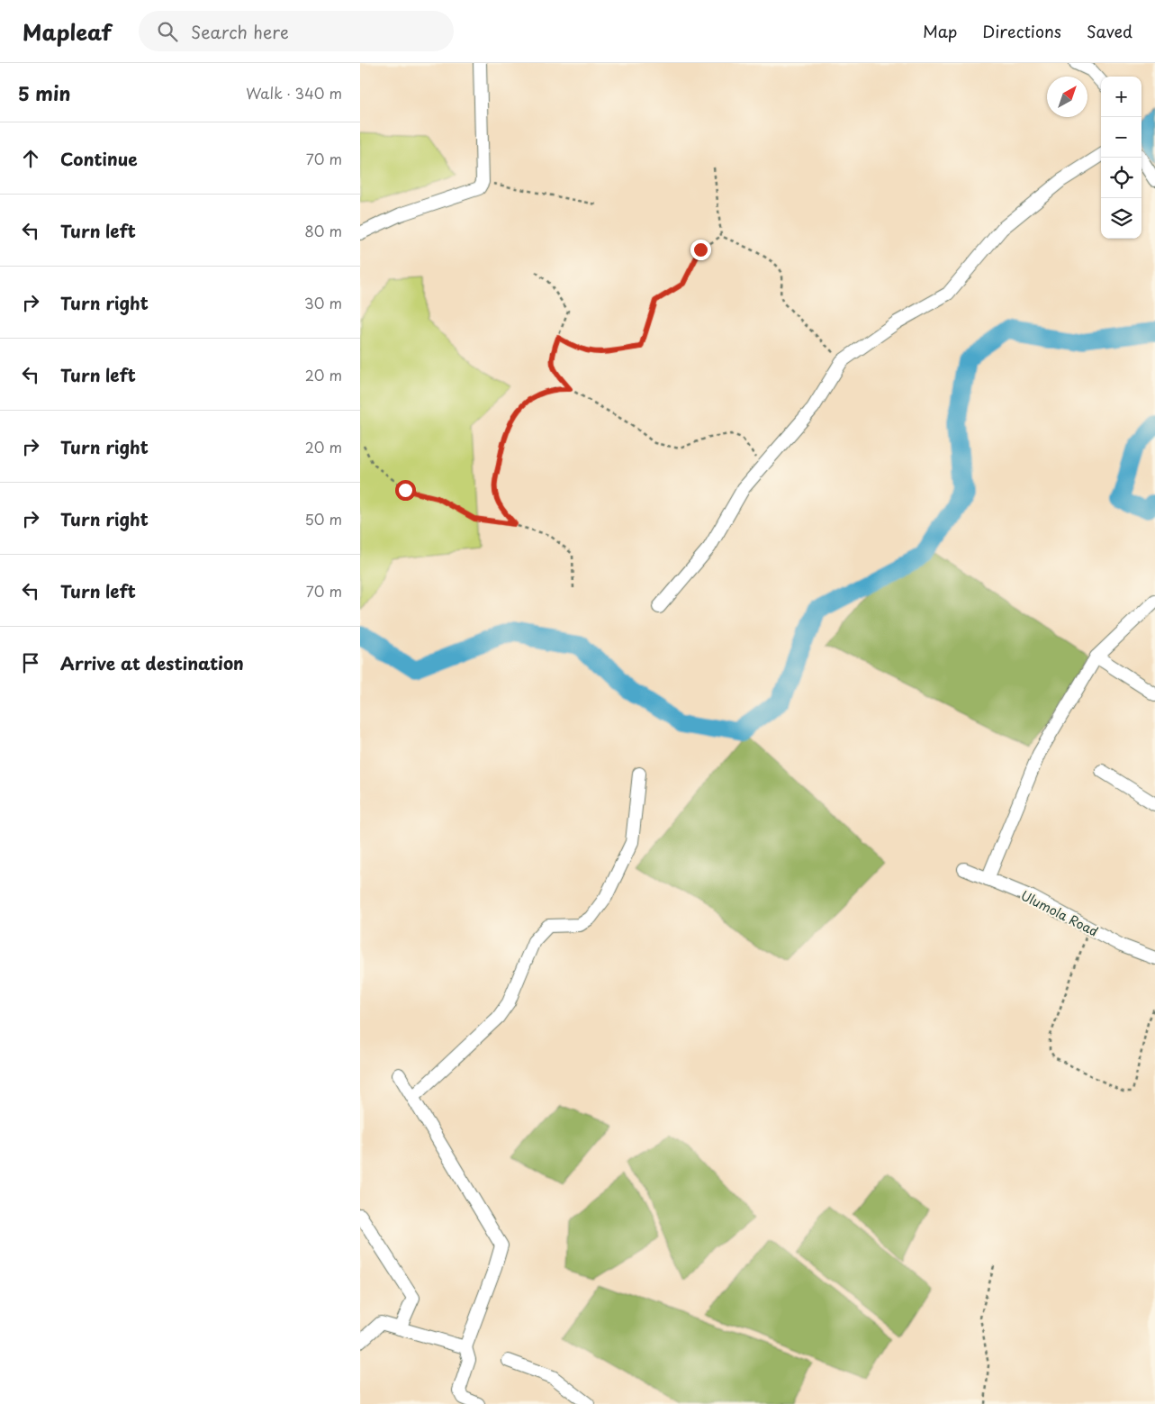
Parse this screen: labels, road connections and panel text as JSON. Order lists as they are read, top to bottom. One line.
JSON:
{"streets":{"street":["Ulumola Road"]},"north":"top right","page":{"header":"Mapleaf","search":"Search here","nav":["Map","Directions","Saved"],"heading":["5 min","Walk · 340 m"],"map_buttons":["+","−"],"list":[["Continue","70 m"],["Turn left","80 m"],["Turn right","30 m"],["Turn left","20 m"],["Turn right","20 m"],["Turn right","50 m"],["Turn left","70 m"],"Arrive at destination"]}}
